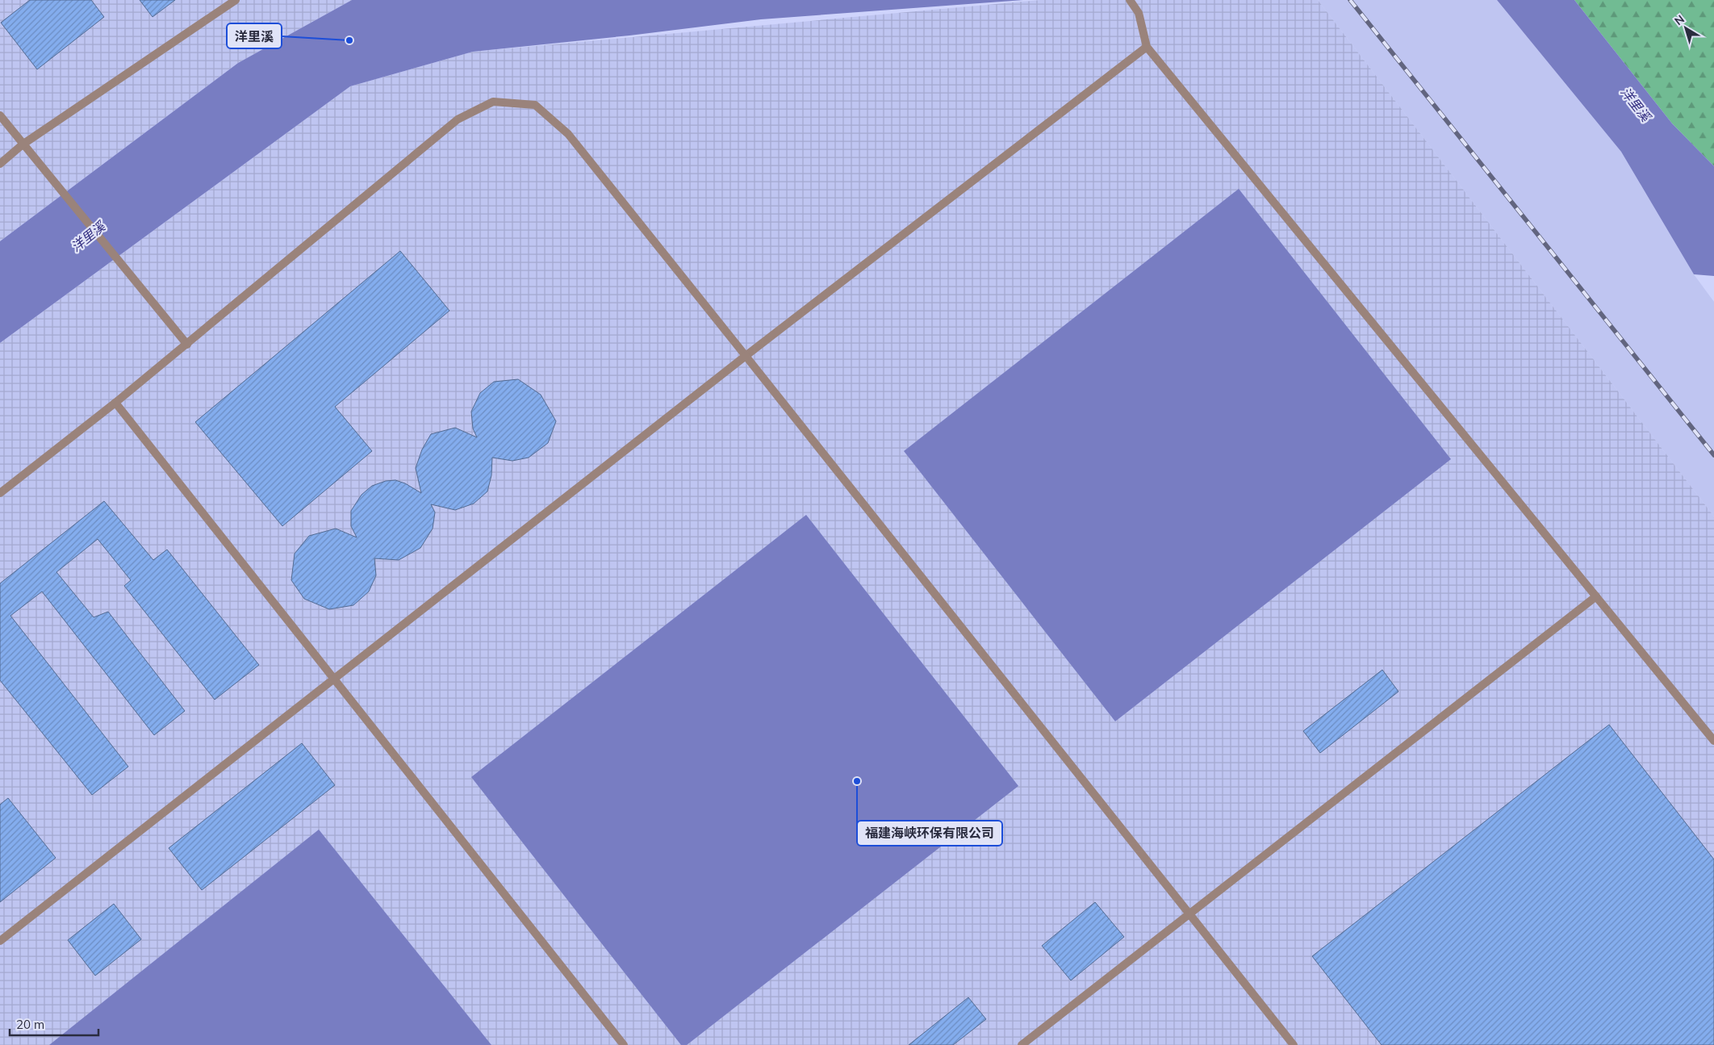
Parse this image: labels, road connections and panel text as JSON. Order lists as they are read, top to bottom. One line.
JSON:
{"water":["洋里溪"],"places":["洋里溪","福建海峡环保有限公司"],"scale_bar":"20 m","north":"top left"}
